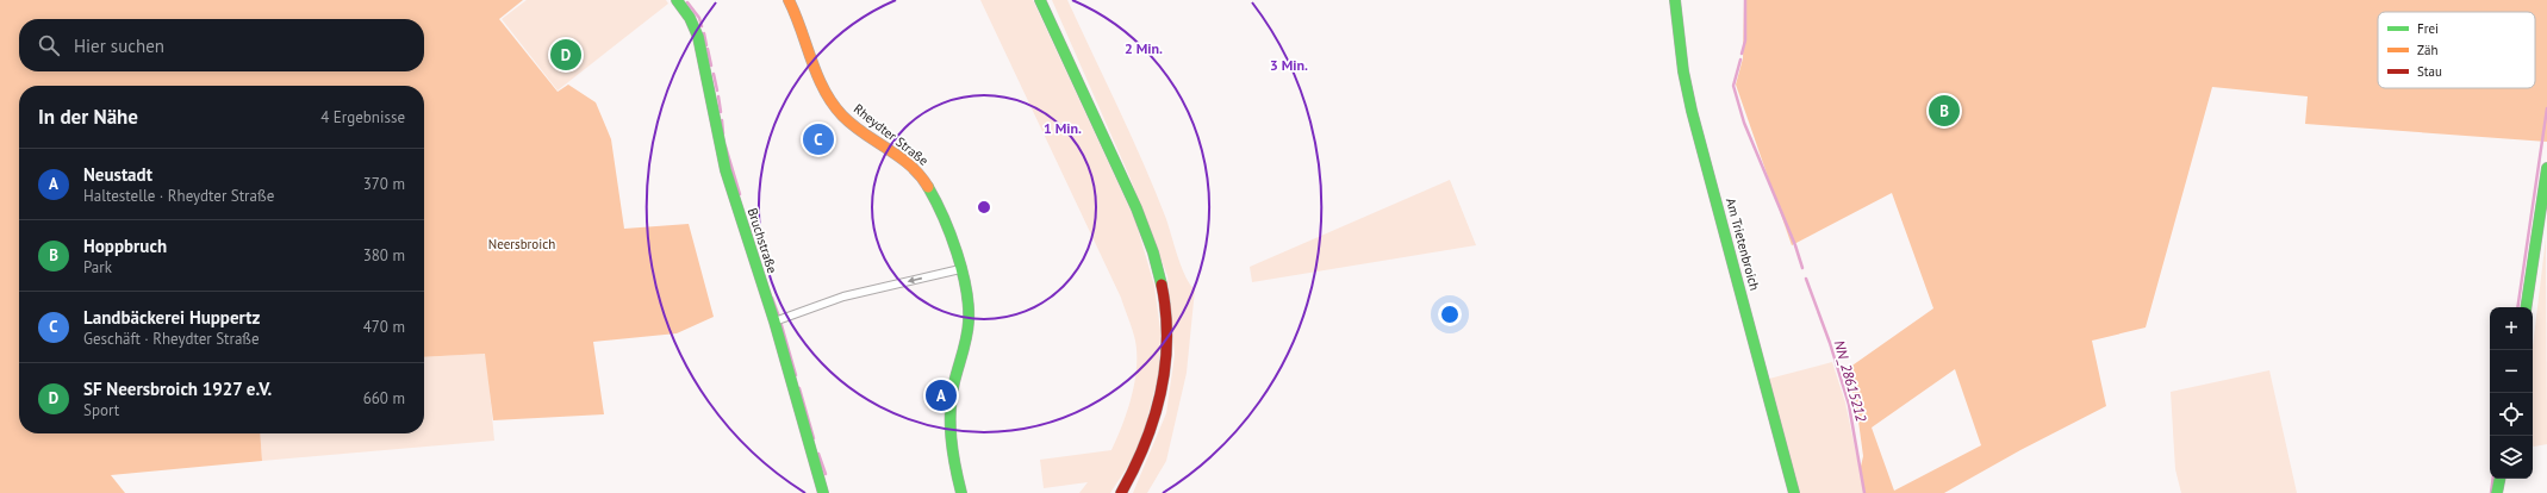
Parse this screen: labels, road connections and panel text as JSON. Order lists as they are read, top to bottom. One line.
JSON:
{"streets":{"street":["Rheydter Straße","Bruchstraße","Am Trietenbroich"]},"water":["NN_28615212"],"parks":["Neersbroich"],"legend":["Frei","Zäh","Stau"],"page":{"search":"Hier suchen","pins":["D","B","C","A"],"heading":["In der Nähe","4 Ergebnisse"],"list":[{"mark":"A","name":"Neustadt","note":"Haltestelle · Rheydter Straße","value":"370 m"},{"mark":"B","name":"Hoppbruch","note":"Park","value":"380 m"},{"mark":"C","name":"Landbäckerei Huppertz","note":"Geschäft · Rheydter Straße","value":"470 m"},{"mark":"D","name":"SF Neersbroich 1927 e.V.","note":"Sport","value":"660 m"}],"map_buttons":["+","−"]},"rings":["2 Min.","3 Min.","1 Min."]}
